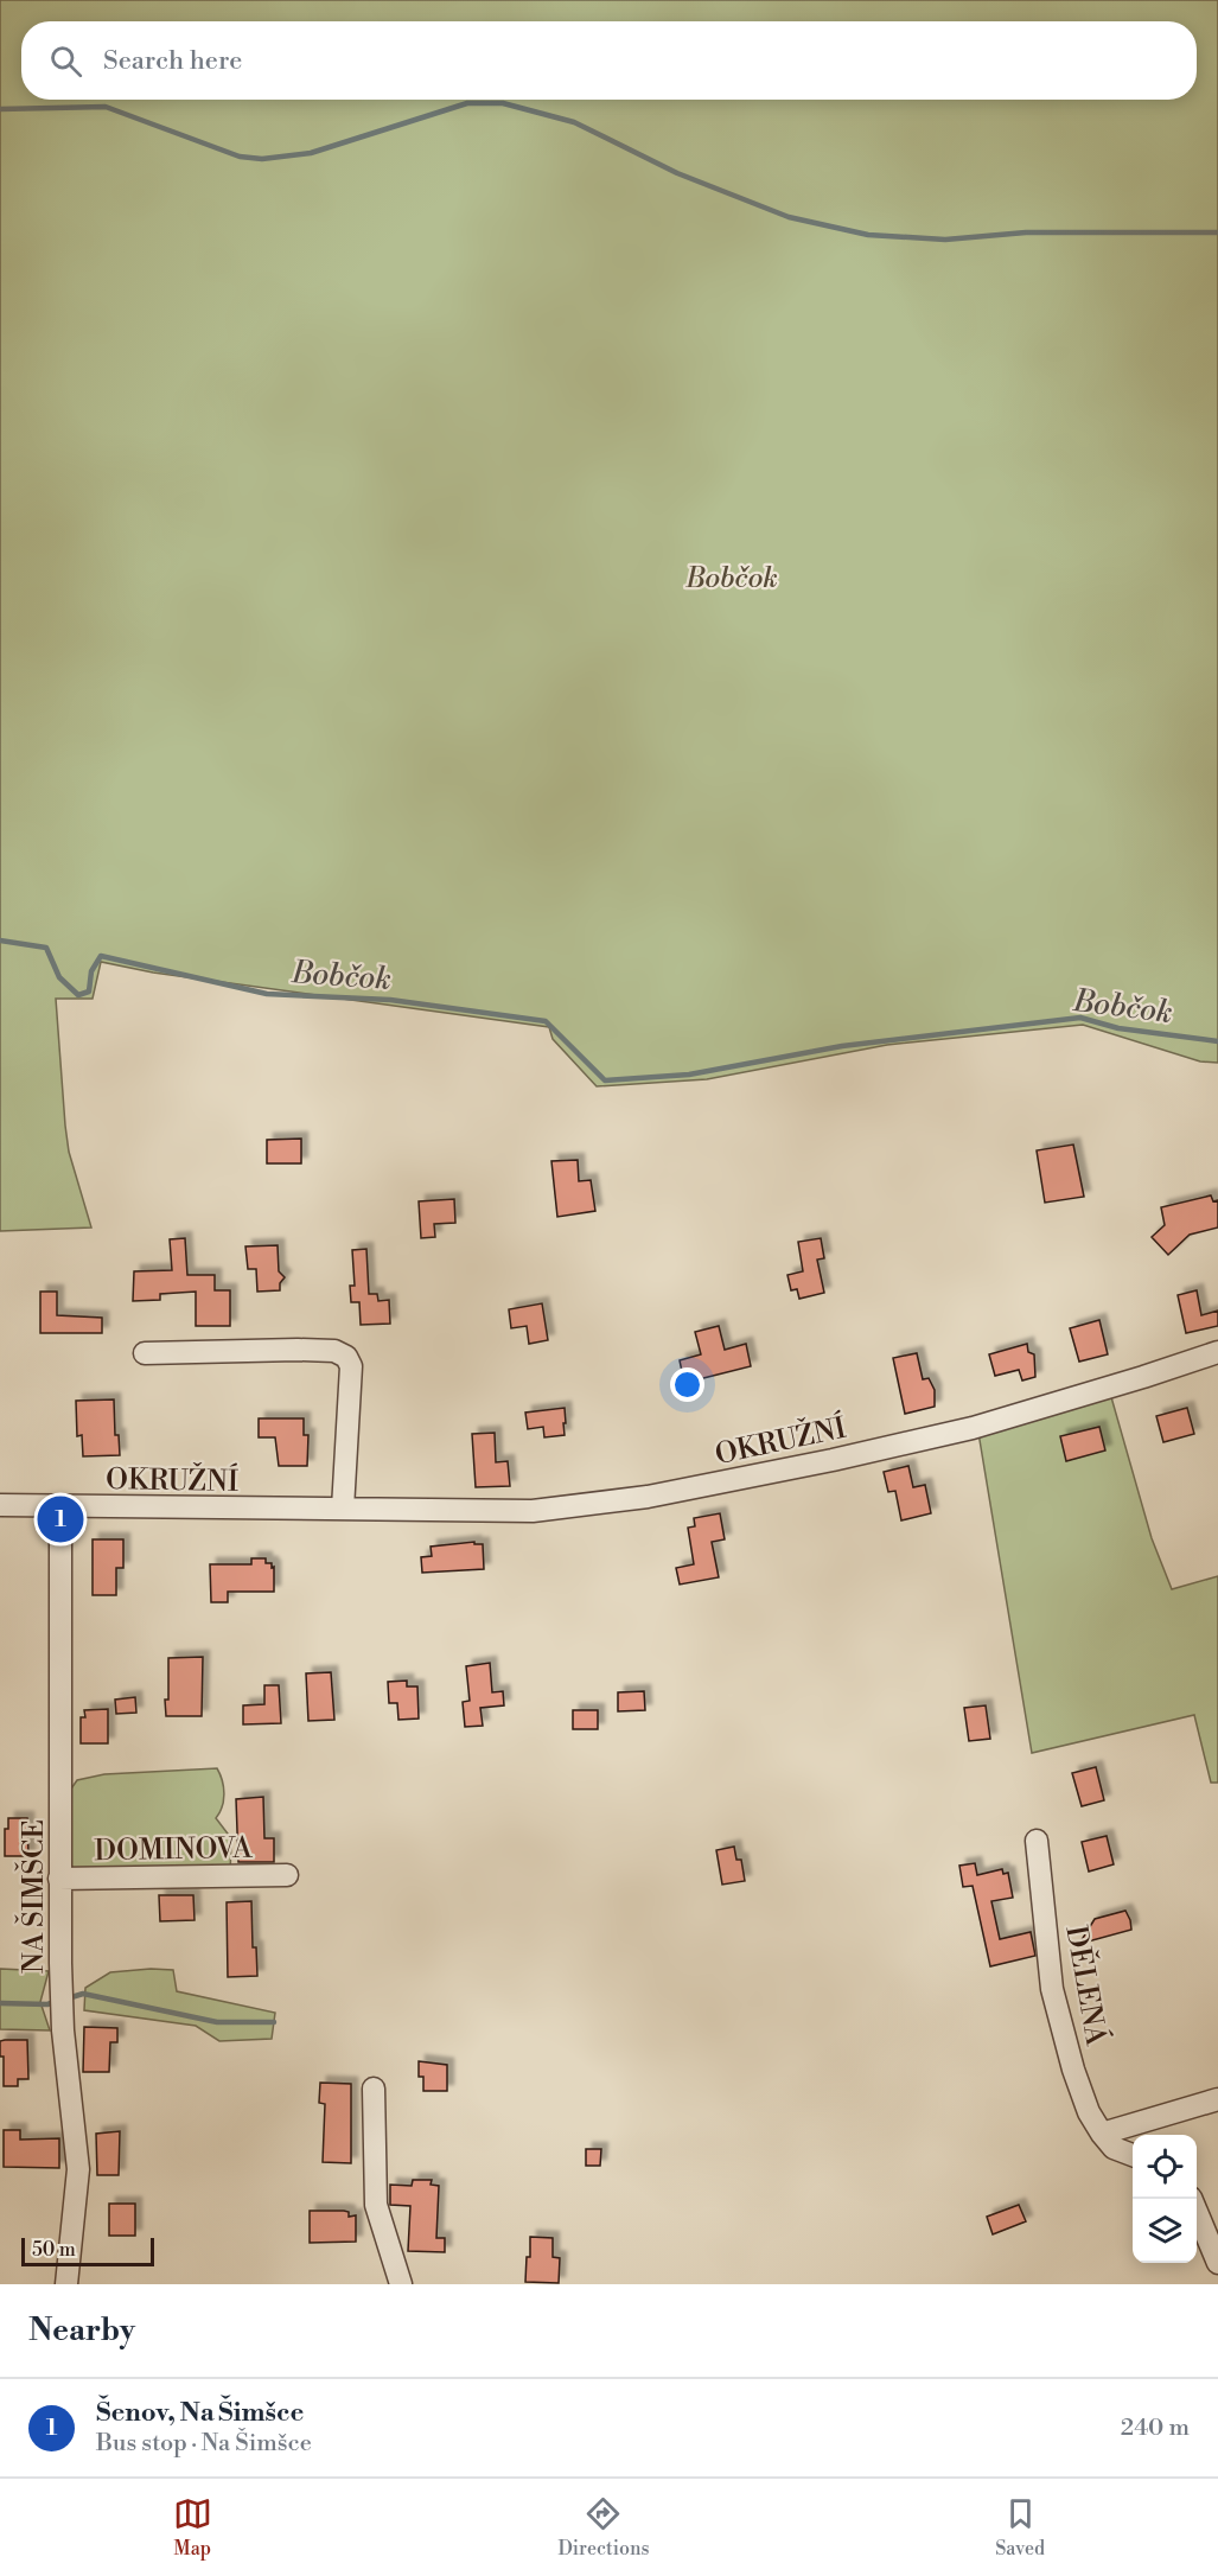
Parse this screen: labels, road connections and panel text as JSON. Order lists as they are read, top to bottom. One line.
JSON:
{"streets":{"street":["OKRUŽNÍ","DOMINOVA","NA ŠIMŠCE","DĚLENÁ"]},"crossings":[["OKRUŽNÍ","NA ŠIMŠCE"],["DOMINOVA","NA ŠIMŠCE"]],"water":["Bobčok"],"parks":["Bobčok"],"scale_bar":"50 m","page":{"search":"Search here","pins":"1","scale":"50 m","heading":"Nearby","list":[{"mark":"1","name":"Šenov, Na Šimšce","note":"Bus stop · Na Šimšce","value":"240 m"}],"nav":["Map","Directions","Saved"]}}
